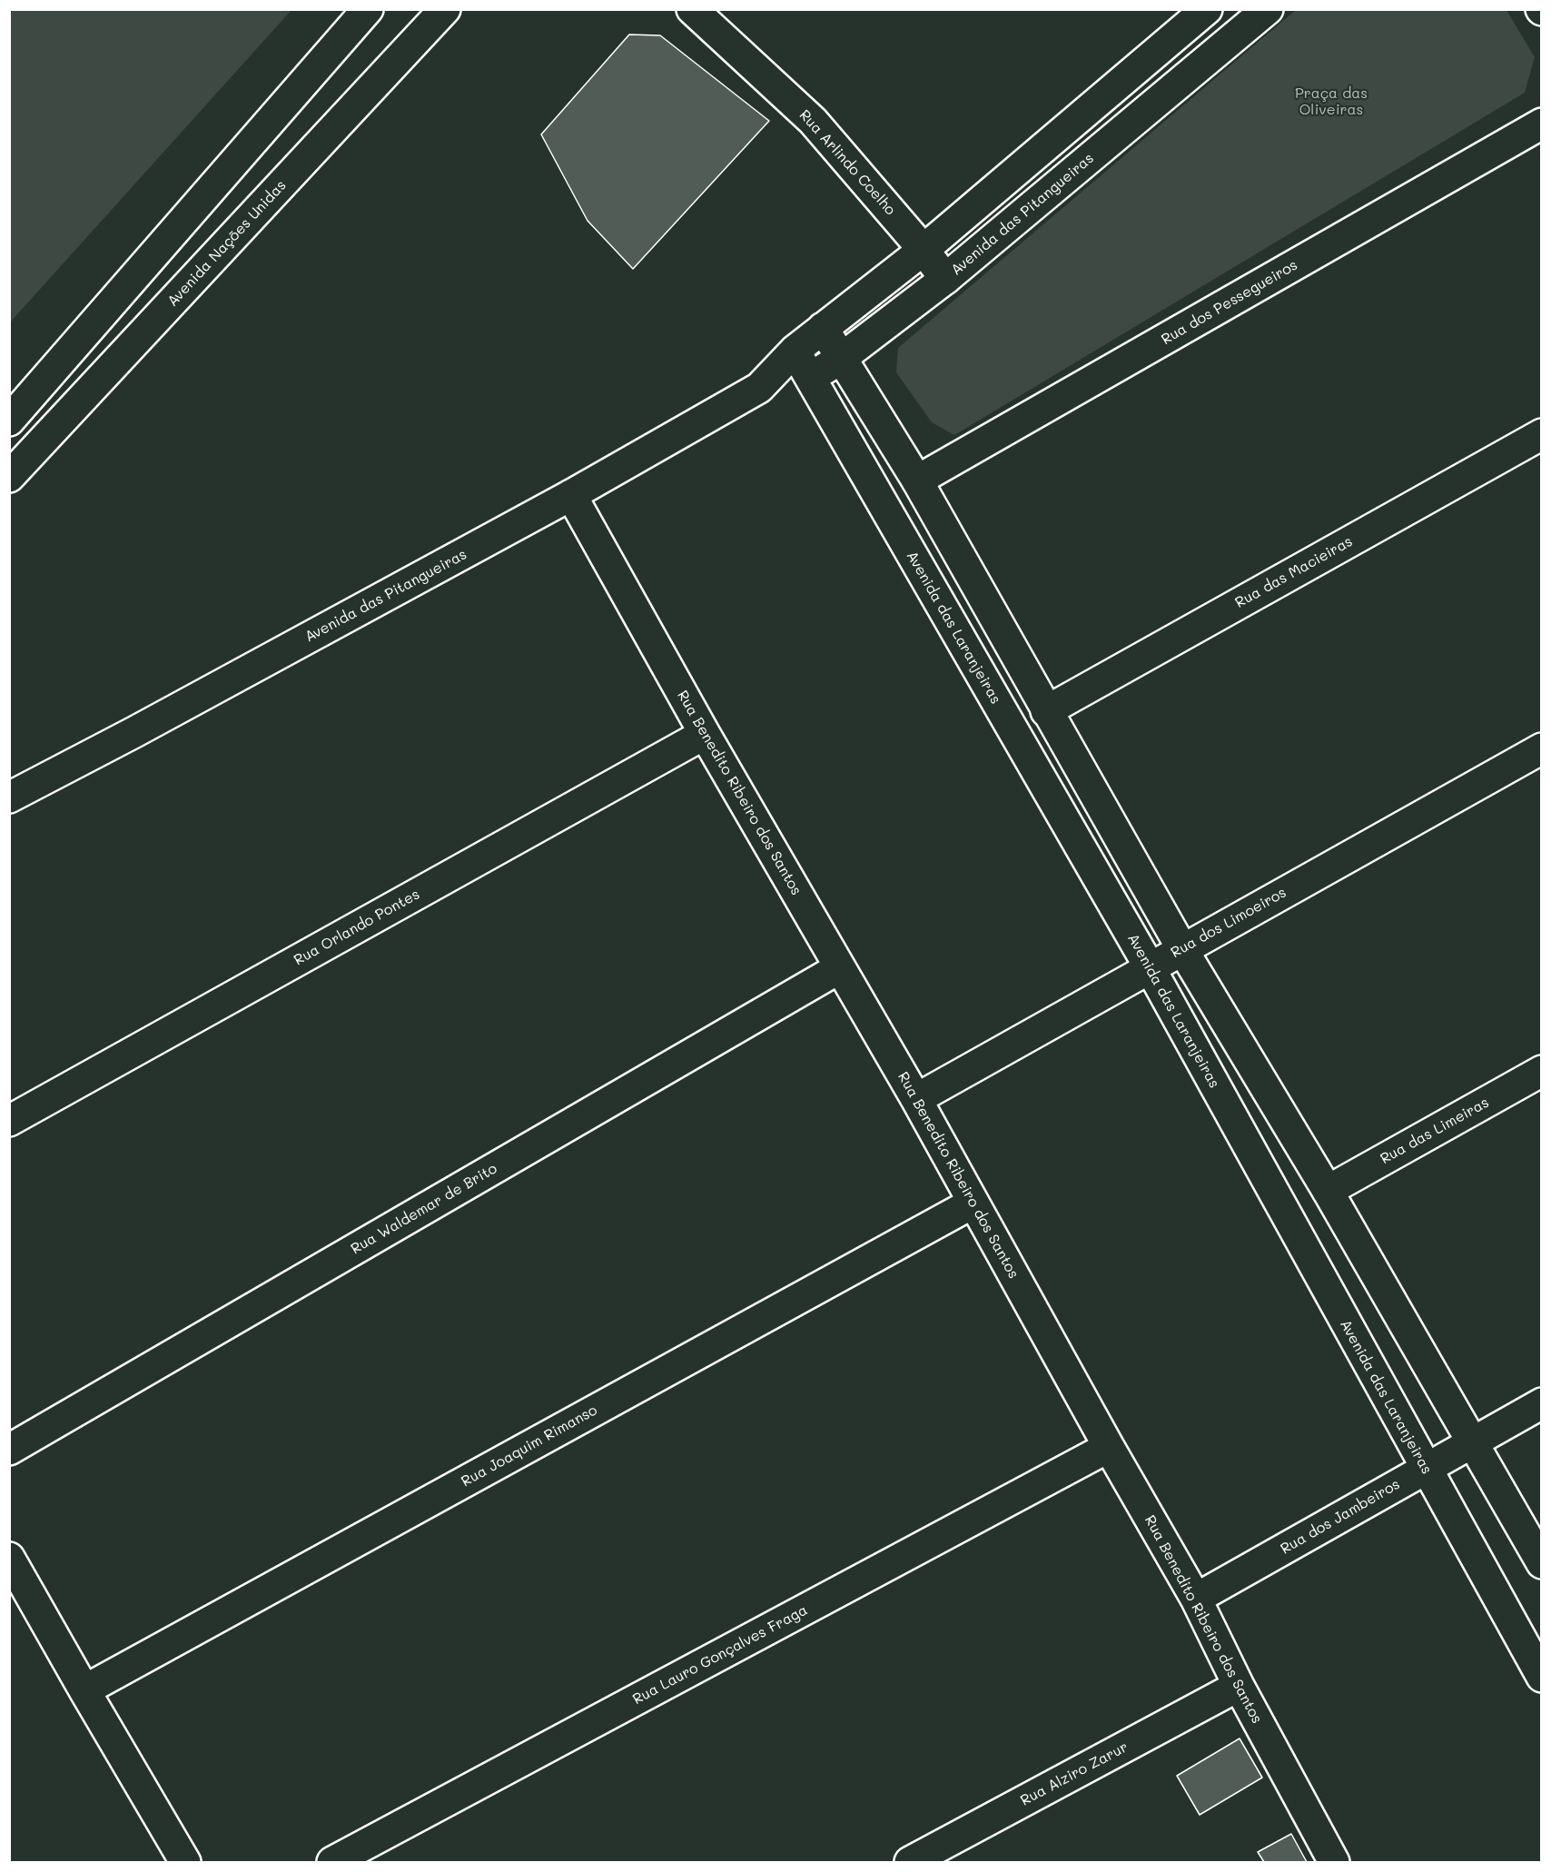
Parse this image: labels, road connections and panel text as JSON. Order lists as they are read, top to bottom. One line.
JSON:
{"streets":{"street":["Rua Arlindo Coelho","Avenida das Pitangueiras","Avenida Nações Unidas","Rua dos Pessegueiros","Rua das Macieiras","Avenida das Laranjeiras","Rua Benedito Ribeiro dos Santos","Rua dos Limoeiros","Rua Orlando Pontes","Rua das Limeiras","Rua Waldemar de Brito","Rua Joaquim Rimanso","Rua dos Jambeiros","Rua Lauro Gonçalves Fraga","Rua Alziro Zarur"]},"crossings":[["Rua Arlindo Coelho","Avenida das Pitangueiras"],["Avenida das Pitangueiras","Avenida das Laranjeiras"],["Avenida das Pitangueiras","Rua Benedito Ribeiro dos Santos"],["Avenida das Laranjeiras","Rua dos Limoeiros"],["Avenida das Laranjeiras","Rua dos Jambeiros"],["Rua Benedito Ribeiro dos Santos","Rua dos Limoeiros"],["Rua Benedito Ribeiro dos Santos","Rua Orlando Pontes"],["Rua Benedito Ribeiro dos Santos","Rua Waldemar de Brito"],["Rua Benedito Ribeiro dos Santos","Rua Joaquim Rimanso"],["Rua Benedito Ribeiro dos Santos","Rua dos Jambeiros"],["Rua Benedito Ribeiro dos Santos","Rua Lauro Gonçalves Fraga"],["Rua Benedito Ribeiro dos Santos","Rua Alziro Zarur"]],"parks":["Praça das Oliveiras"]}
